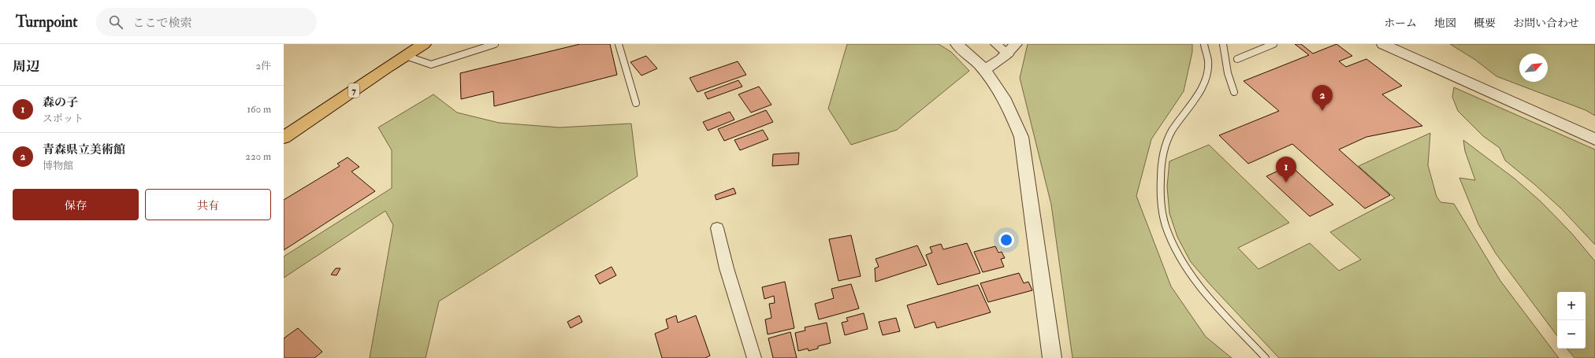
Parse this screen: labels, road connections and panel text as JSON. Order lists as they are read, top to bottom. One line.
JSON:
{"streets":{"highway":["7"]},"north":"top right","page":{"header":"Turnpoint","search":"ここで検索","nav":["ホーム","地図","概要","お問い合わせ"],"heading":["周辺","2件"],"list":[{"mark":"1","name":"森の子","note":"スポット","value":"160 m"},{"mark":"2","name":"青森県立美術館","note":"博物館","value":"220 m"}],"pins":["2","1"],"buttons":["保存","共有"],"map_buttons":["+","−"]}}
